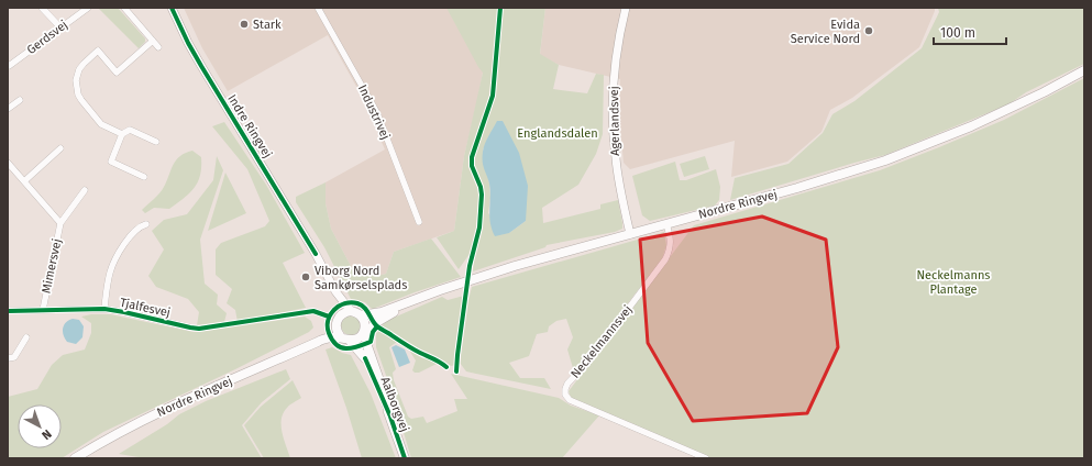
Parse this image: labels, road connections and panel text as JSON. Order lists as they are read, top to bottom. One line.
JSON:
{"streets":{"main road":["Nordre Ringvej","Aalborgvej"],"street":["Gerdsvej","Industrivej","Agerlandsvej","Indre Ringvej","Mimersvej","Tjalfesvej","Neckelmannsvej"]},"crossings":[["Agerlandsvej","Nordre Ringvej"],["Indre Ringvej","Nordre Ringvej"],["Indre Ringvej","Aalborgvej"],["Nordre Ringvej","Neckelmannsvej"],["Nordre Ringvej","Aalborgvej"],["Mimersvej","Tjalfesvej"]],"parks":["Englandsdalen","Neckelmanns Plantage"],"places":["Stark","Evida Service Nord","Viborg Nord Samkørselsplads"],"scale_bar":"100 m","north":"bottom right"}
